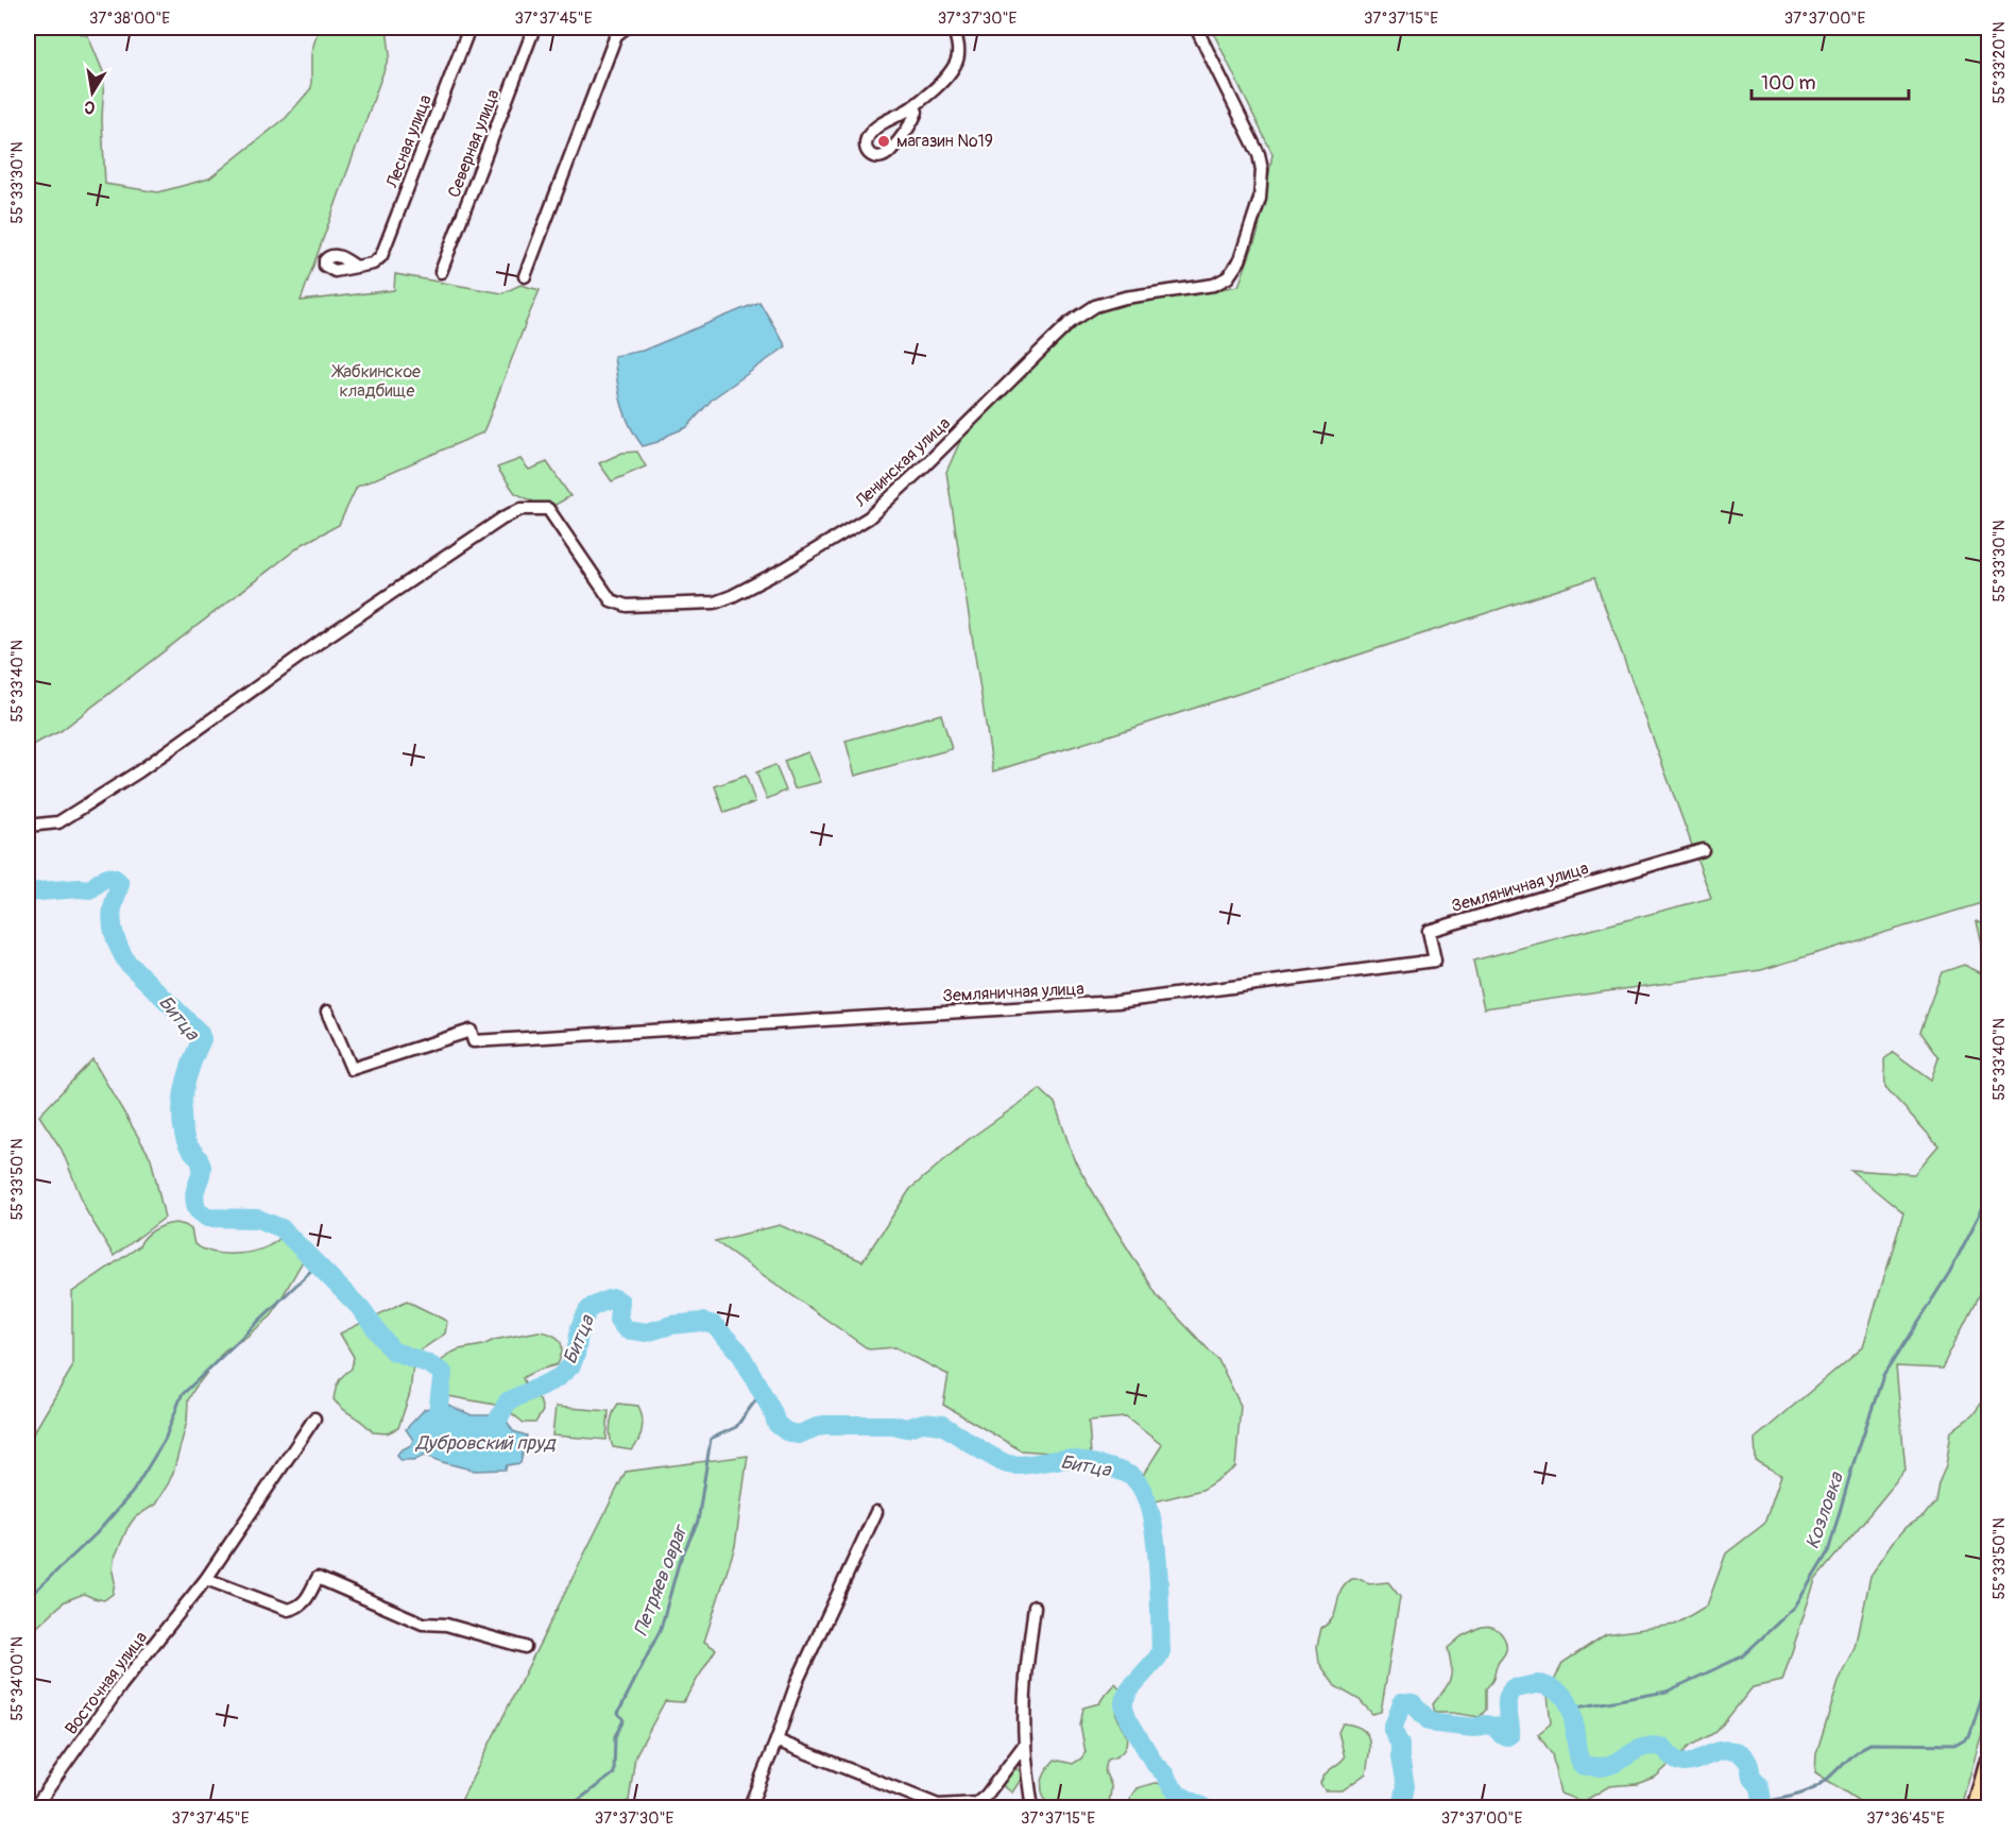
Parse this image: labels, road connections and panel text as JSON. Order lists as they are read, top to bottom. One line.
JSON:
{"streets":{"street":["Лесная улица","Северная улица","Ленинская улица","Земляничная улица","Восточная улица"]},"water":["Битца","Дубровский пруд","Козловка","Петряев овраг"],"parks":["Жабкинское кладбище"],"places":["магазин №19"],"scale_bar":"100 m","north":"bottom","coordinates":["37°38'00\"E","37°37'45\"E","37°37'30\"E","37°37'15\"E","37°37'00\"E","55°33'20\"N","55°33'30\"N","55°33'40\"N","55°33'50\"N","55°34'00\"N","37°36'45\"E"]}
